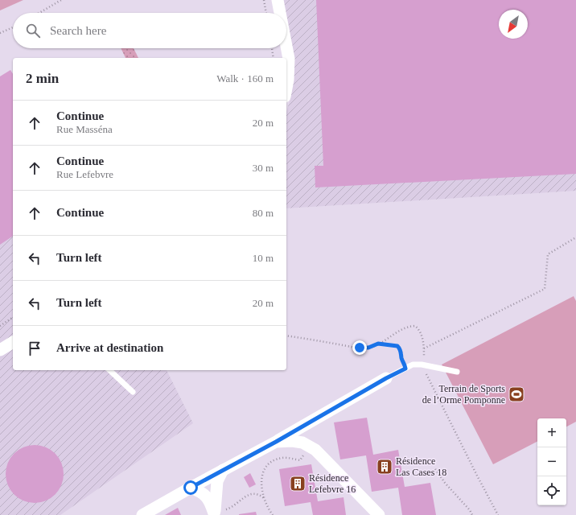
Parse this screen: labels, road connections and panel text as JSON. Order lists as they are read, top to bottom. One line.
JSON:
{"places":{"sports":["Terrain de Sports de l’Orme Pomponne"],"building":["Résidence Las Cases 18","Résidence Lefebvre 16"]},"north":"bottom left","page":{"search":"Search here","heading":["2 min","Walk · 160 m"],"list":[["Continue","Rue Masséna","20 m"],["Continue","Rue Lefebvre","30 m"],["Continue","80 m"],["Turn left","10 m"],["Turn left","20 m"],"Arrive at destination"],"map_buttons":["+","−"]}}
